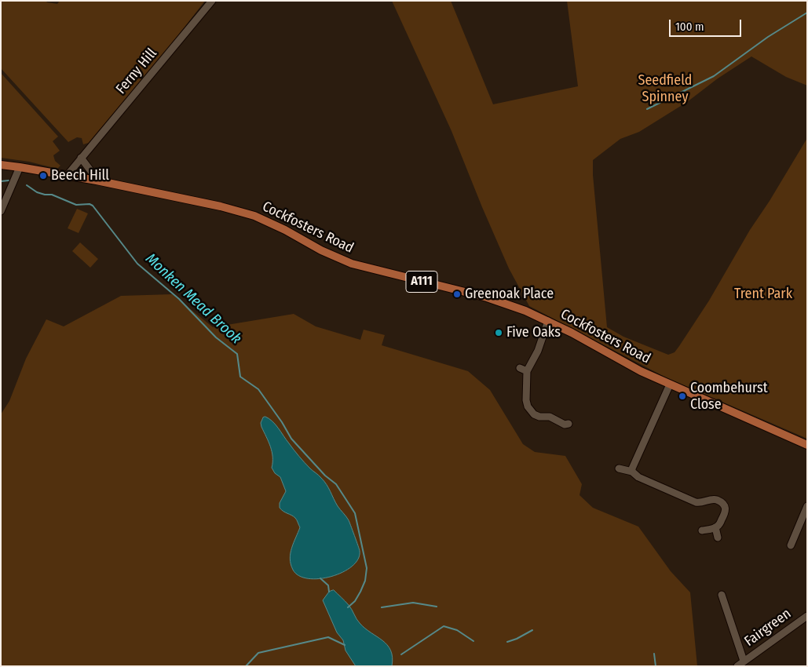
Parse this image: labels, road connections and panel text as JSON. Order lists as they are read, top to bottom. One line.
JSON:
{"streets":{"main road":["Cockfosters Road","A111"],"street":["Ferny Hill","Fairgreen"]},"crossings":[["Ferny Hill","Cockfosters Road"]],"water":["Monken Mead Brook"],"parks":["Seedfield Spinney","Trent Park"],"places":["Beech Hill","Greenoak Place","Five Oaks","Coombehurst Close"],"scale_bar":"100 m"}
